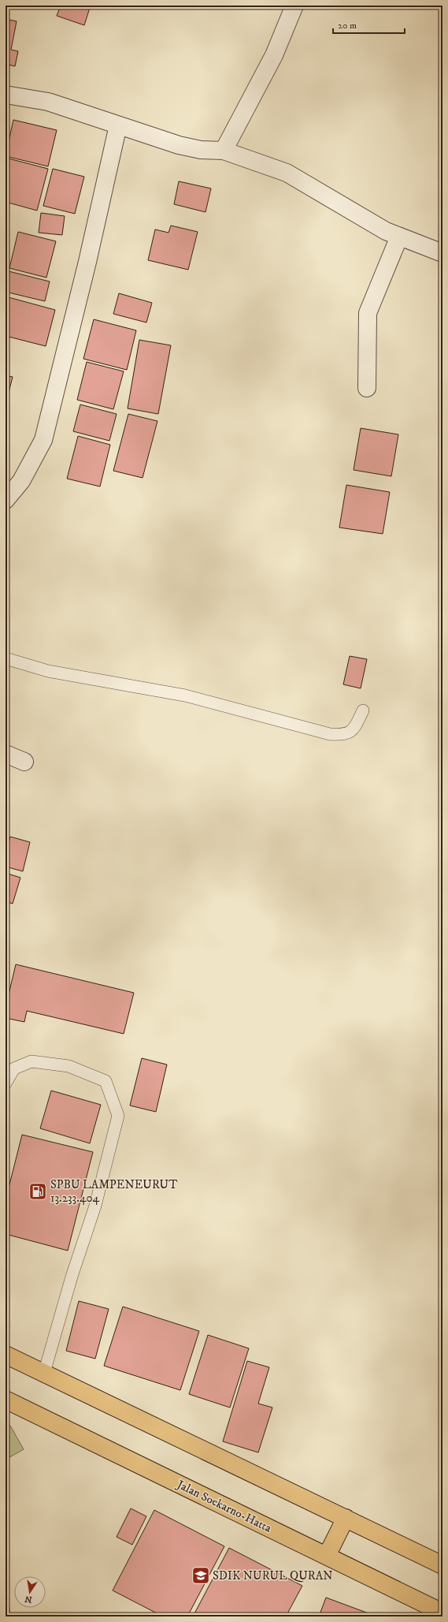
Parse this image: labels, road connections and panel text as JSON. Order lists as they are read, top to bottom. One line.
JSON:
{"streets":{"highway":["Jalan Soekarno-Hatta"]},"places":{"fuel station":["SPBU LAMPENEURUT 13.233.404"],"school or university":["SDIK NURUL QURAN"]},"scale_bar":"20 m","north":"bottom"}
